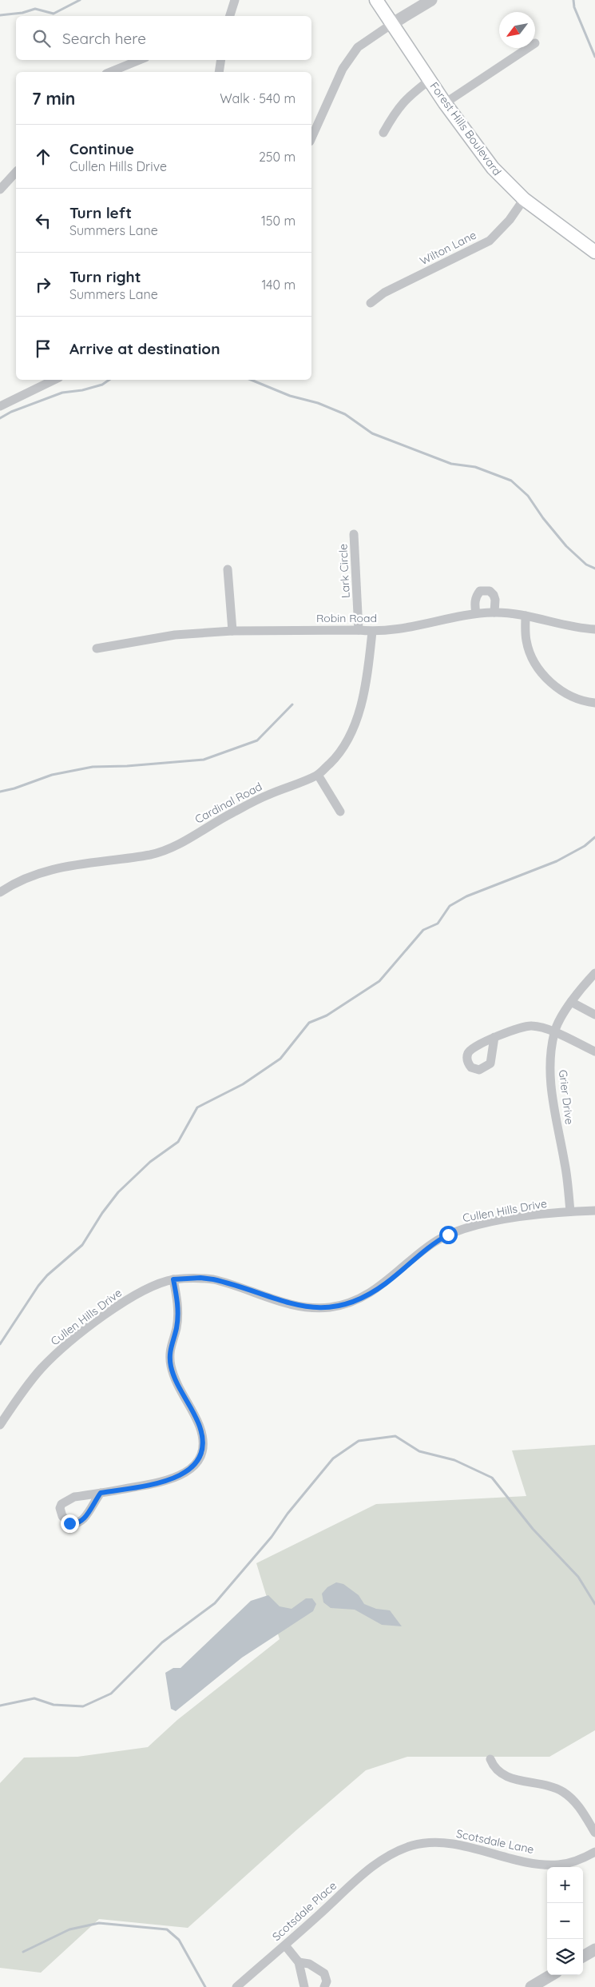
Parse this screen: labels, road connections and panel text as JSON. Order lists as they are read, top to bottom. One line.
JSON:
{"streets":{"main road":["Forest Hills Boulevard"],"street":["Wilton Lane","Lark Circle","Robin Road","Cardinal Road","Grier Drive","Cullen Hills Drive","Scotsdale Lane","Scotsdale Place"]},"crossings":[["Forest Hills Boulevard","Wilton Lane"],["Lark Circle","Robin Road"],["Robin Road","Cardinal Road"],["Grier Drive","Cullen Hills Drive"],["Scotsdale Lane","Scotsdale Place"]],"north":"bottom left","page":{"search":"Search here","heading":["7 min","Walk · 540 m"],"list":[["Continue","Cullen Hills Drive","250 m"],["Turn left","Summers Lane","150 m"],["Turn right","Summers Lane","140 m"],"Arrive at destination"],"map_buttons":["+","−"]}}
